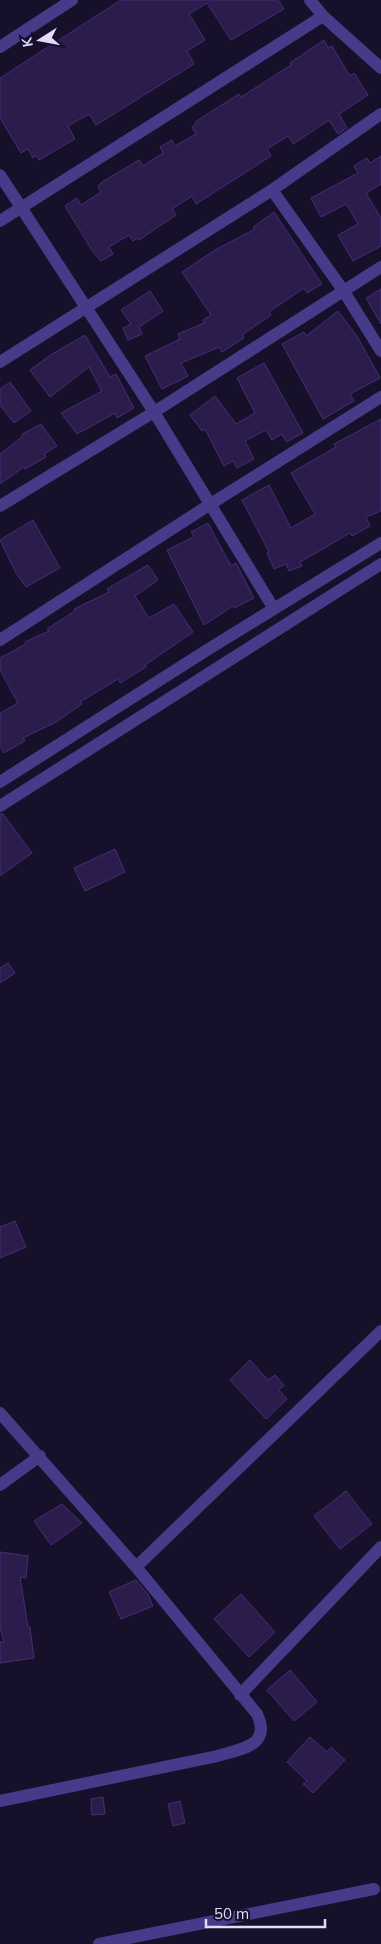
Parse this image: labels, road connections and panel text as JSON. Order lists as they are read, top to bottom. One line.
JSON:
{"scale_bar":"50 m","north":"left"}
